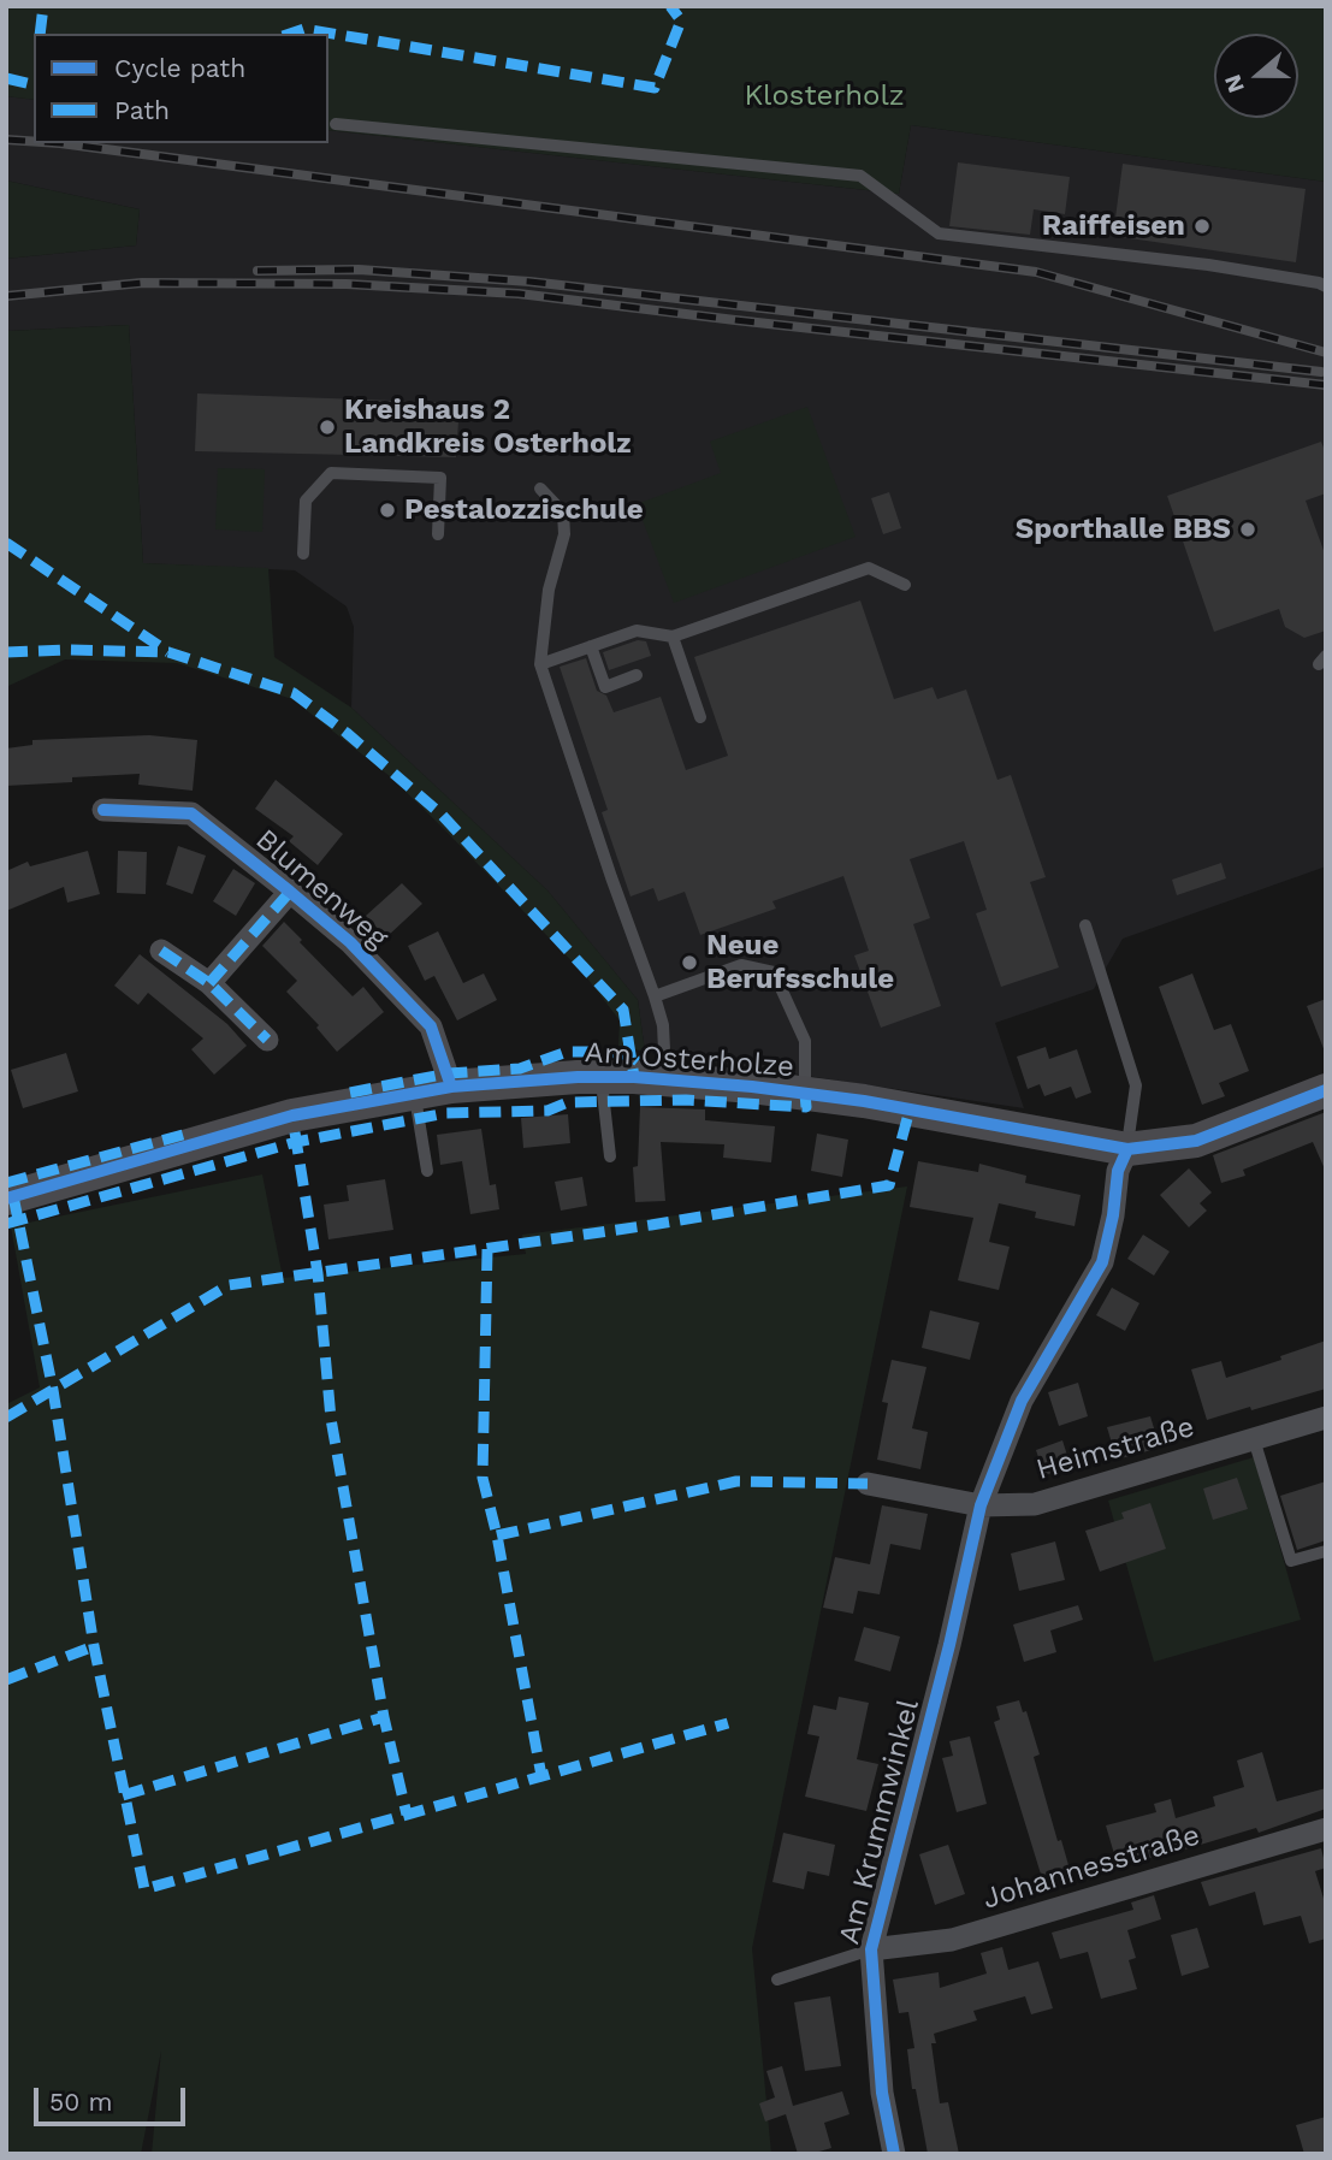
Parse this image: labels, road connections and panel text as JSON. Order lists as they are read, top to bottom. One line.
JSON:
{"streets":{"street":["Blumenweg","Am Osterholze","Heimstraße","Am Krummwinkel","Johannesstraße"]},"crossings":[["Blumenweg","Am Osterholze"],["Am Osterholze","Am Krummwinkel"],["Heimstraße","Am Krummwinkel"],["Am Krummwinkel","Johannesstraße"]],"parks":["Klosterholz"],"places":["Raiffeisen","Kreishaus 2 Landkreis Osterholz","Pestalozzischule","Sporthalle BBS","Neue Berufsschule"],"legend":["Cycle path","Path"],"scale_bar":"50 m","north":"left"}
